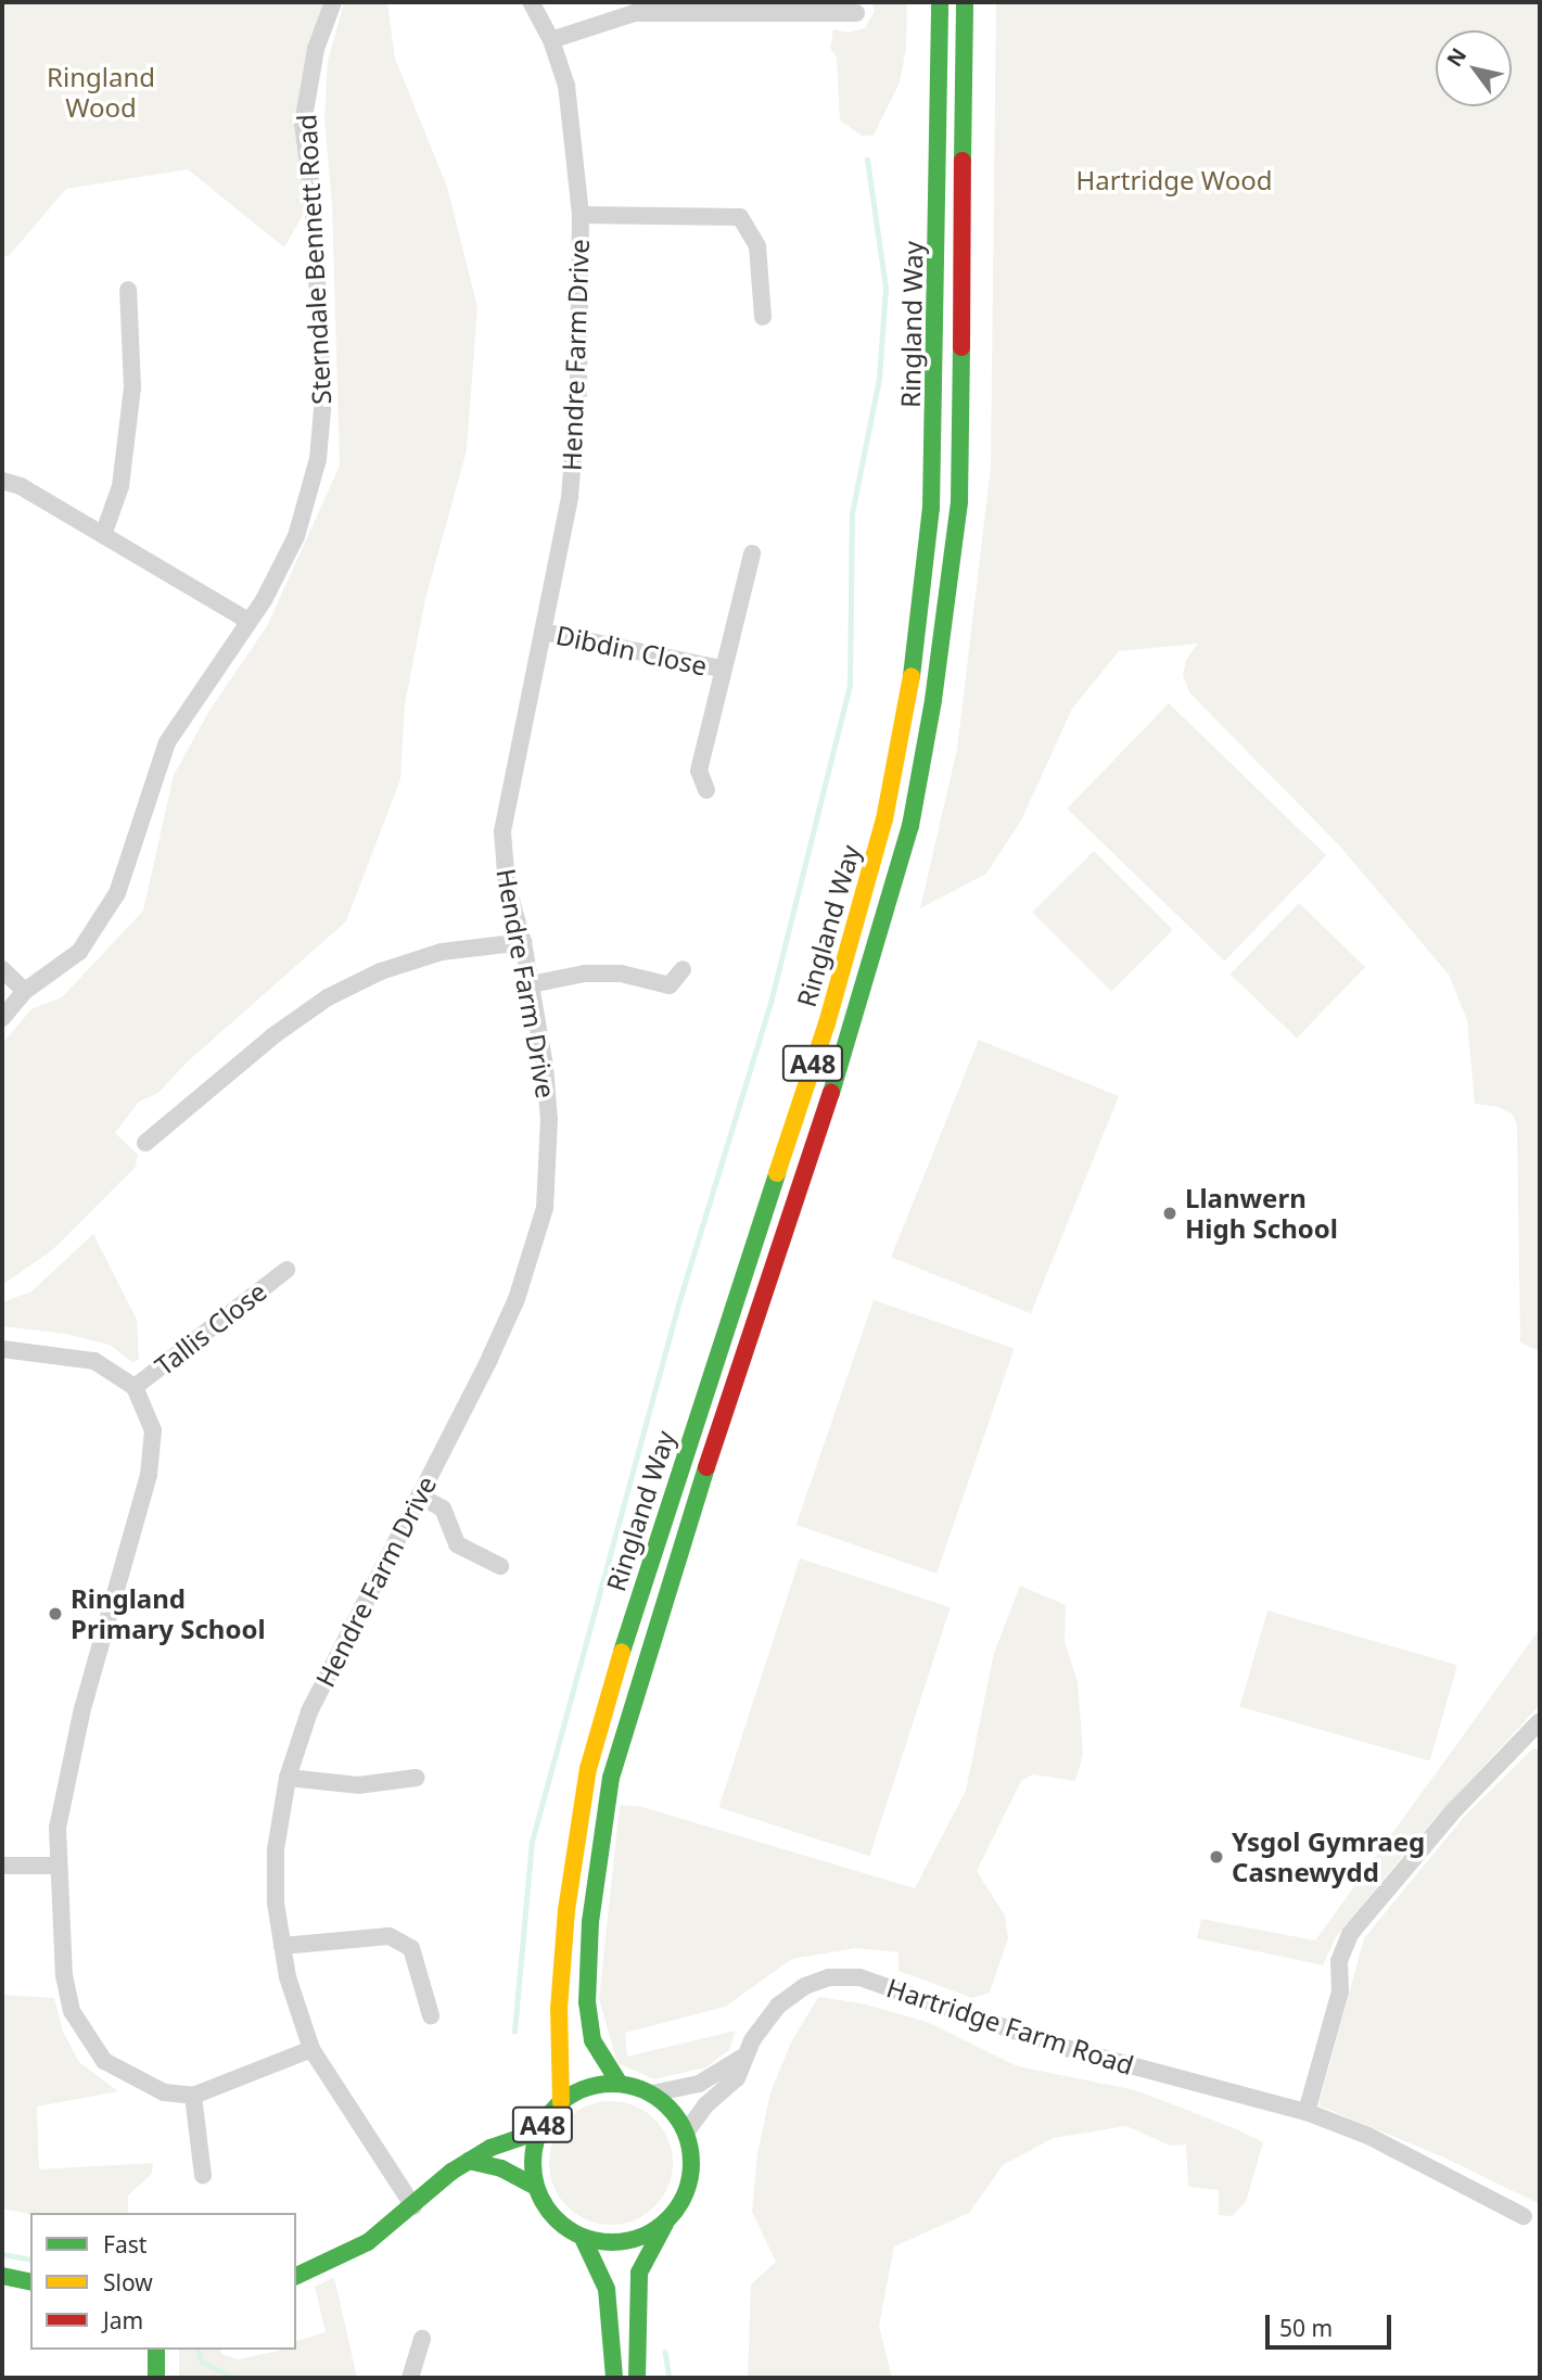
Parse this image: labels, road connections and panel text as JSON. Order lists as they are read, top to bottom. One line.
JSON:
{"streets":{"main road":["Ringland Way","A48"],"street":["Sterndale Bennett Road","Hendre Farm Drive","Dibdin Close","Tallis Close","Hartridge Farm Road"]},"crossings":[["Ringland Way","A48"],["Ringland Way","Hartridge Farm Road"],["Hendre Farm Drive","Dibdin Close"],["A48","Hartridge Farm Road"]],"parks":["Ringland Wood","Hartridge Wood"],"places":["Llanwern High School","Ringland Primary School","Ysgol Gymraeg Casnewydd"],"legend":["Fast","Slow","Jam"],"scale_bar":"50 m","north":"top left"}
